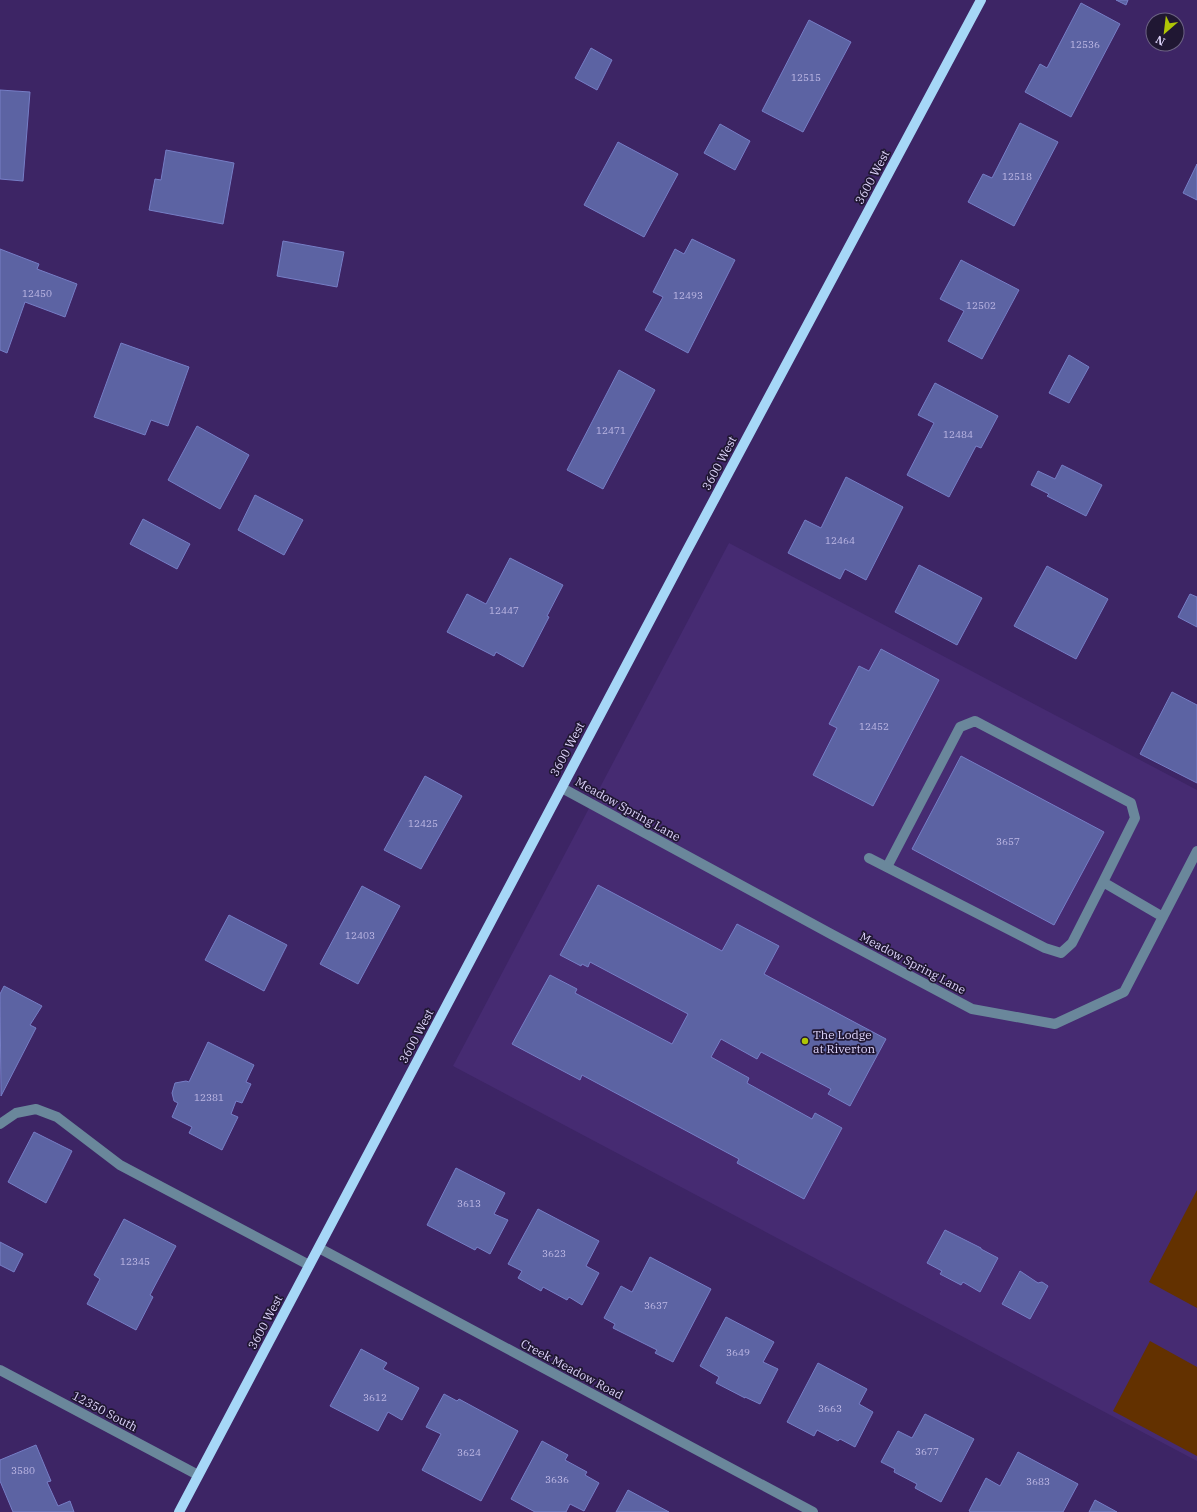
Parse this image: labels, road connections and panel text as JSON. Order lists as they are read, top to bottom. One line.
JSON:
{"streets":{"main road":["3600 West"],"street":["Meadow Spring Lane","Creek Meadow Road","12350 South"]},"crossings":[["3600 West","Meadow Spring Lane"],["3600 West","Creek Meadow Road"],["3600 West","12350 South"]],"places":["The Lodge at Riverton"],"house_numbers":["12536","12515","12518","12450","12493","12502","12471","12484","12464","12447","12452","12425","3657","12403","12381","3613","3623","12345","3637","3649","3612","3663","3677","3624","3580","3636","3683"],"north":"bottom left"}
